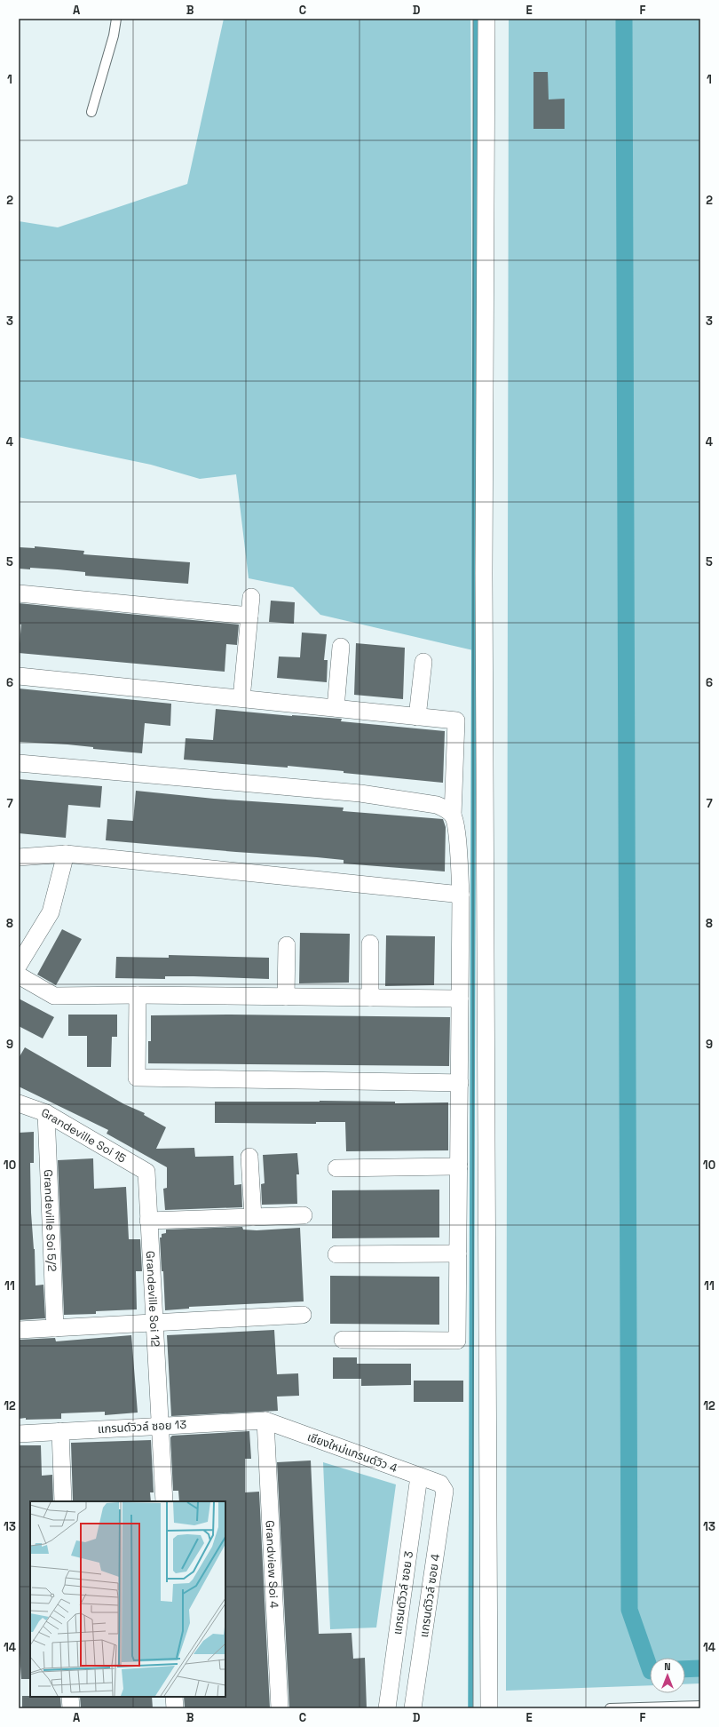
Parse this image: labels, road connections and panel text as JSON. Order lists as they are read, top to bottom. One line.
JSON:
{"streets":{"street":["Grandeville Soi 15","Grandeville Soi 5/2","Grandeville Soi 12","แกรนด์วิวล์ ซอย 13","เชียงใหม่แกรนด์วิว 4","Grandview Soi 4","แกรนด์วิวล์ ซอย 3","แกรนด์วิวล์ ซอย 4"]},"crossings":[["Grandeville Soi 15","Grandeville Soi 5/2"],["Grandeville Soi 15","Grandeville Soi 12"],["Grandeville Soi 12","แกรนด์วิวล์ ซอย 13"],["แกรนด์วิวล์ ซอย 13","เชียงใหม่แกรนด์วิว 4"],["แกรนด์วิวล์ ซอย 13","Grandview Soi 4"],["เชียงใหม่แกรนด์วิว 4","Grandview Soi 4"],["เชียงใหม่แกรนด์วิว 4","แกรนด์วิวล์ ซอย 3"],["เชียงใหม่แกรนด์วิว 4","แกรนด์วิวล์ ซอย 4"]],"north":"top","grid":{"columns":["A","B","C","D","E","F"],"rows":["1","2","3","4","5","6","7","8","9","10","11","12","13","14"]}}
